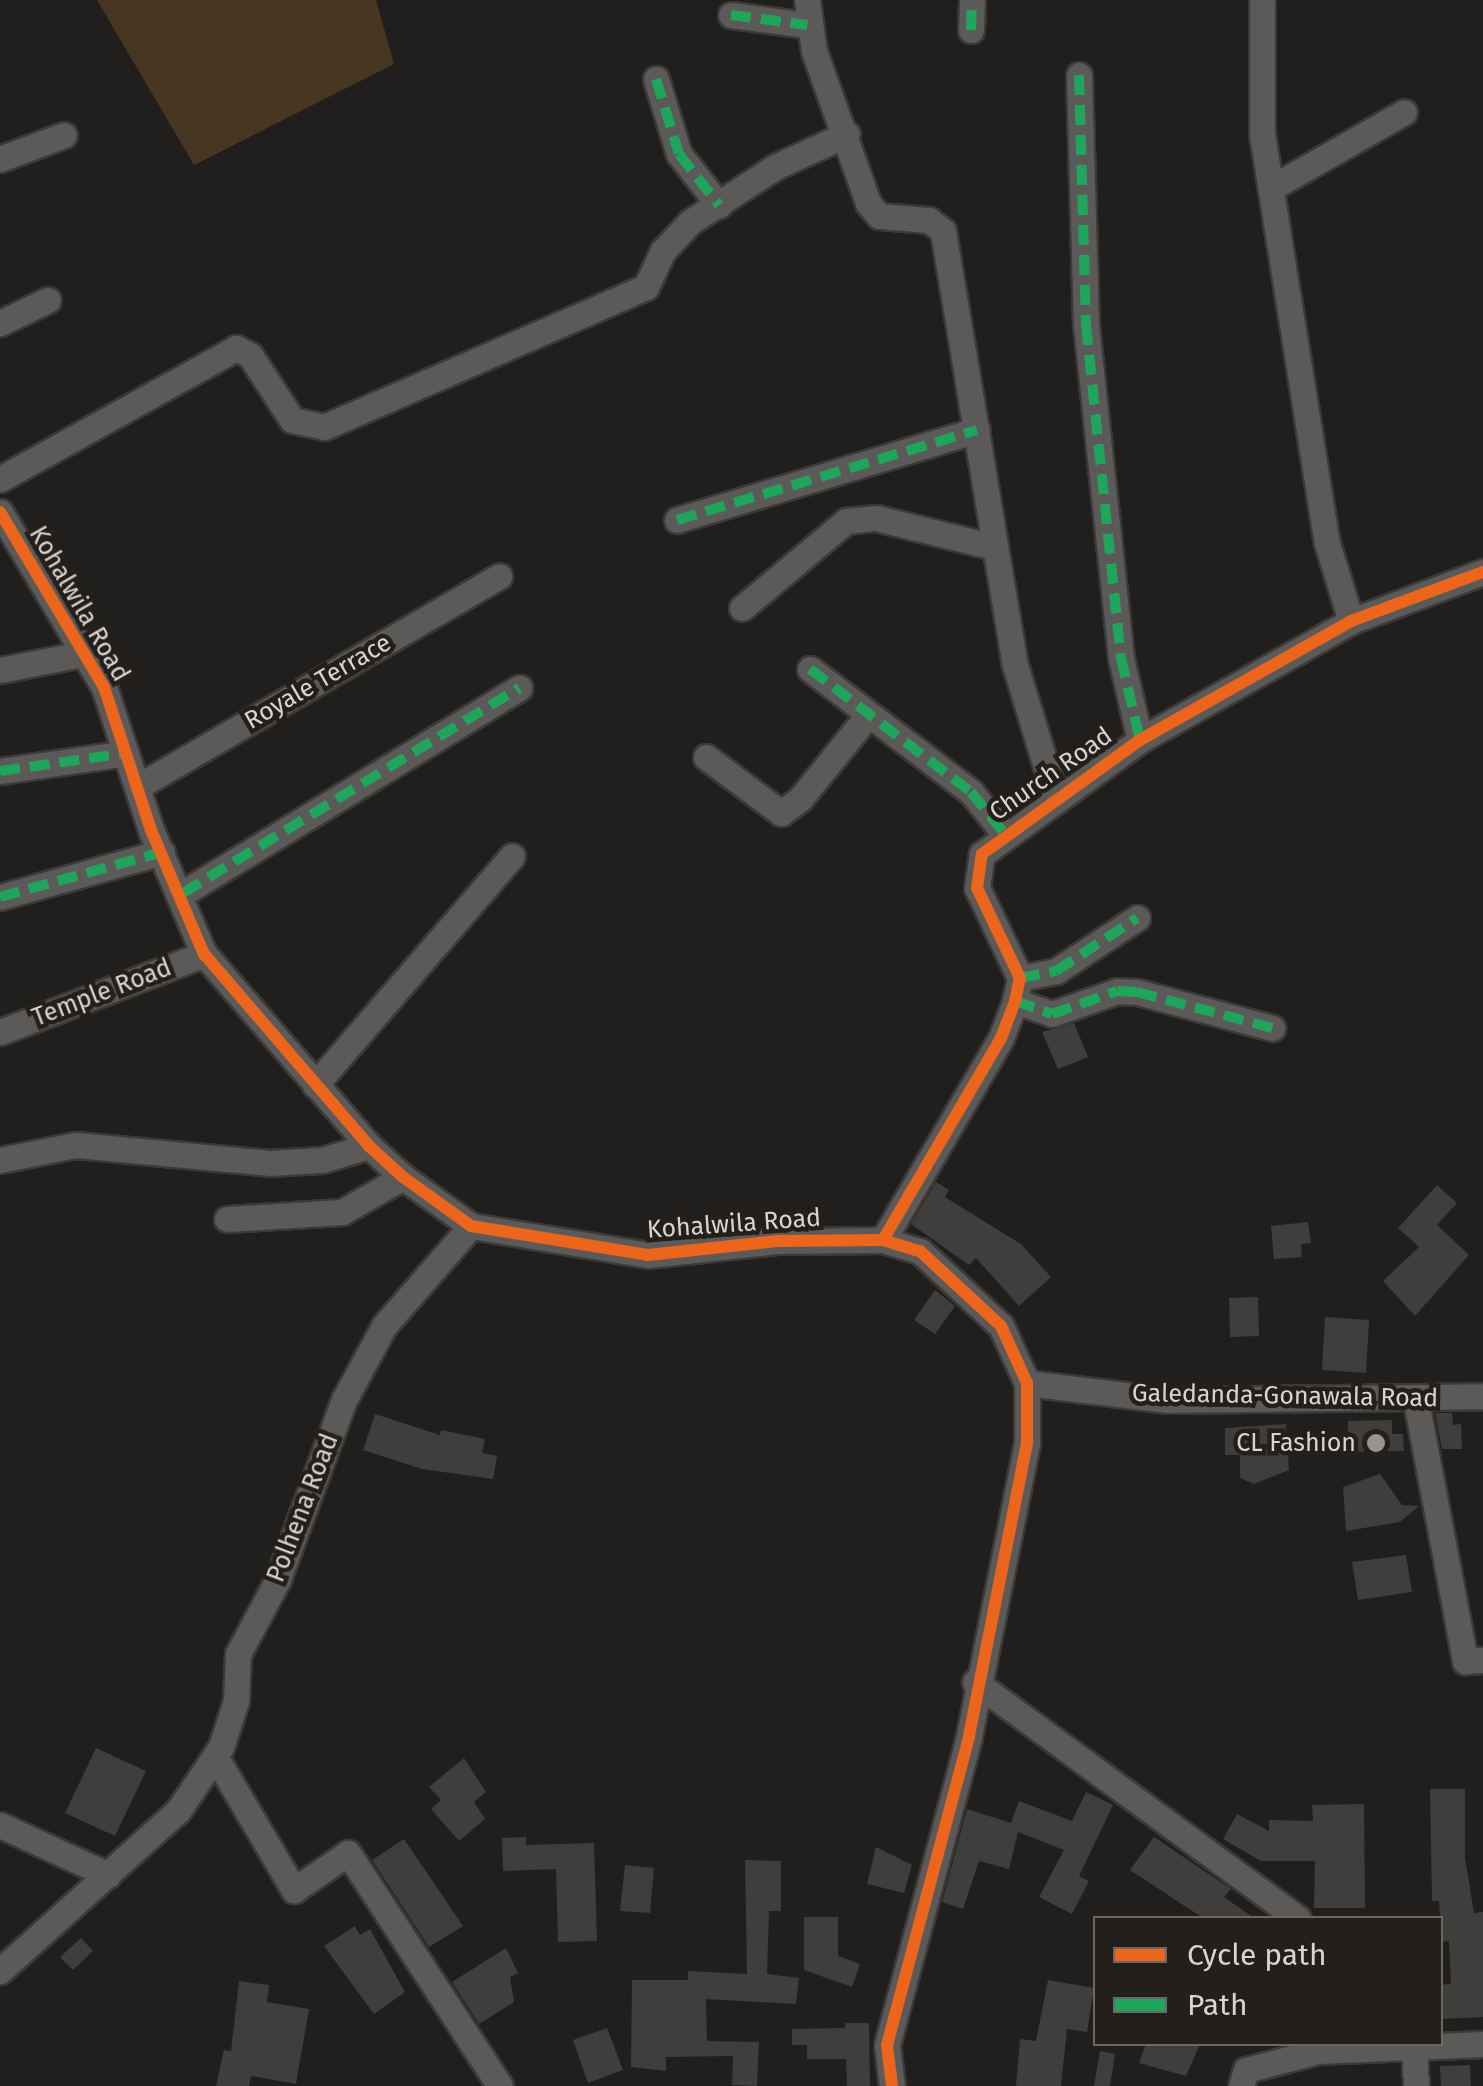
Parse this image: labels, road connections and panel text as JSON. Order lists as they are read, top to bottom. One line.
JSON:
{"streets":{"street":["Kohalwila Road","Royale Terrace","Church Road","Temple Road","Galedanda-Gonawala Road","Polhena Road"]},"crossings":[["Kohalwila Road","Royale Terrace"],["Kohalwila Road","Temple Road"],["Kohalwila Road","Galedanda-Gonawala Road"],["Kohalwila Road","Polhena Road"]],"places":["CL Fashion"],"legend":["Cycle path","Path"]}
